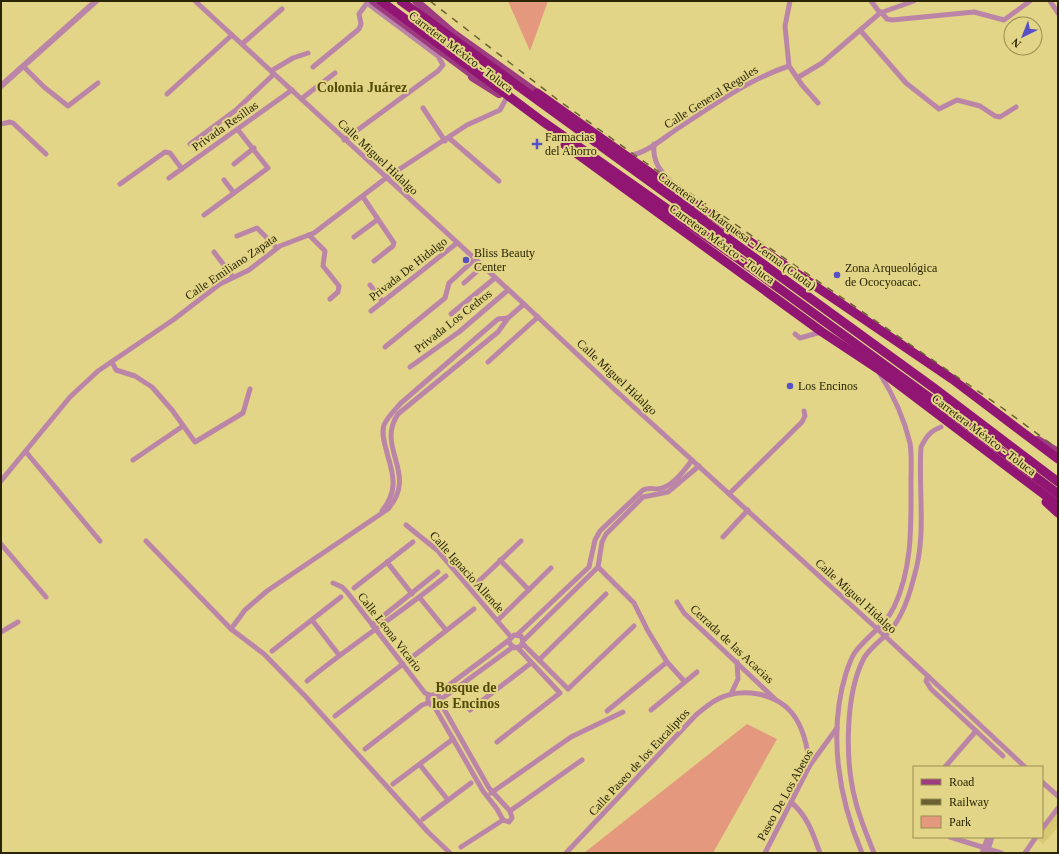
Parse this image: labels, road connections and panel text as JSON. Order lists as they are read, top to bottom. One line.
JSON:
{"streets":{"highway":["Carretera México - Toluca","Carretera La Marquesa - Lerma (Cuota)"],"street":["Calle General Regules","Privada Resillas","Calle Miguel Hidalgo","Calle Emiliano Zapata","Privada De Hidalgo","Privada Los Cedros","Calle Ignacio Allende","Calle Leona Vicario","Cerrada de las Acacias","Calle Paseo de los Eucaliptos","Paseo De Los Abetos"]},"crossings":[["Carretera México - Toluca","Calle General Regules"],["Carretera México - Toluca","Calle Emiliano Zapata"],["Privada Resillas","Calle Miguel Hidalgo"],["Calle Miguel Hidalgo","Calle Emiliano Zapata"],["Calle Miguel Hidalgo","Privada De Hidalgo"],["Calle Miguel Hidalgo","Privada Los Cedros"],["Cerrada de las Acacias","Calle Paseo de los Eucaliptos"],["Calle Paseo de los Eucaliptos","Paseo De Los Abetos"]],"districts":["Colonia Juárez","Bosque de los Encinos"],"places":{"health":["Farmacias del Ahorro"],"other":["Bliss Beauty Center","Zona Arqueológica de Ococyoacac.","Los Encinos"]},"legend":["Road","Railway","Park"],"north":"bottom left"}
